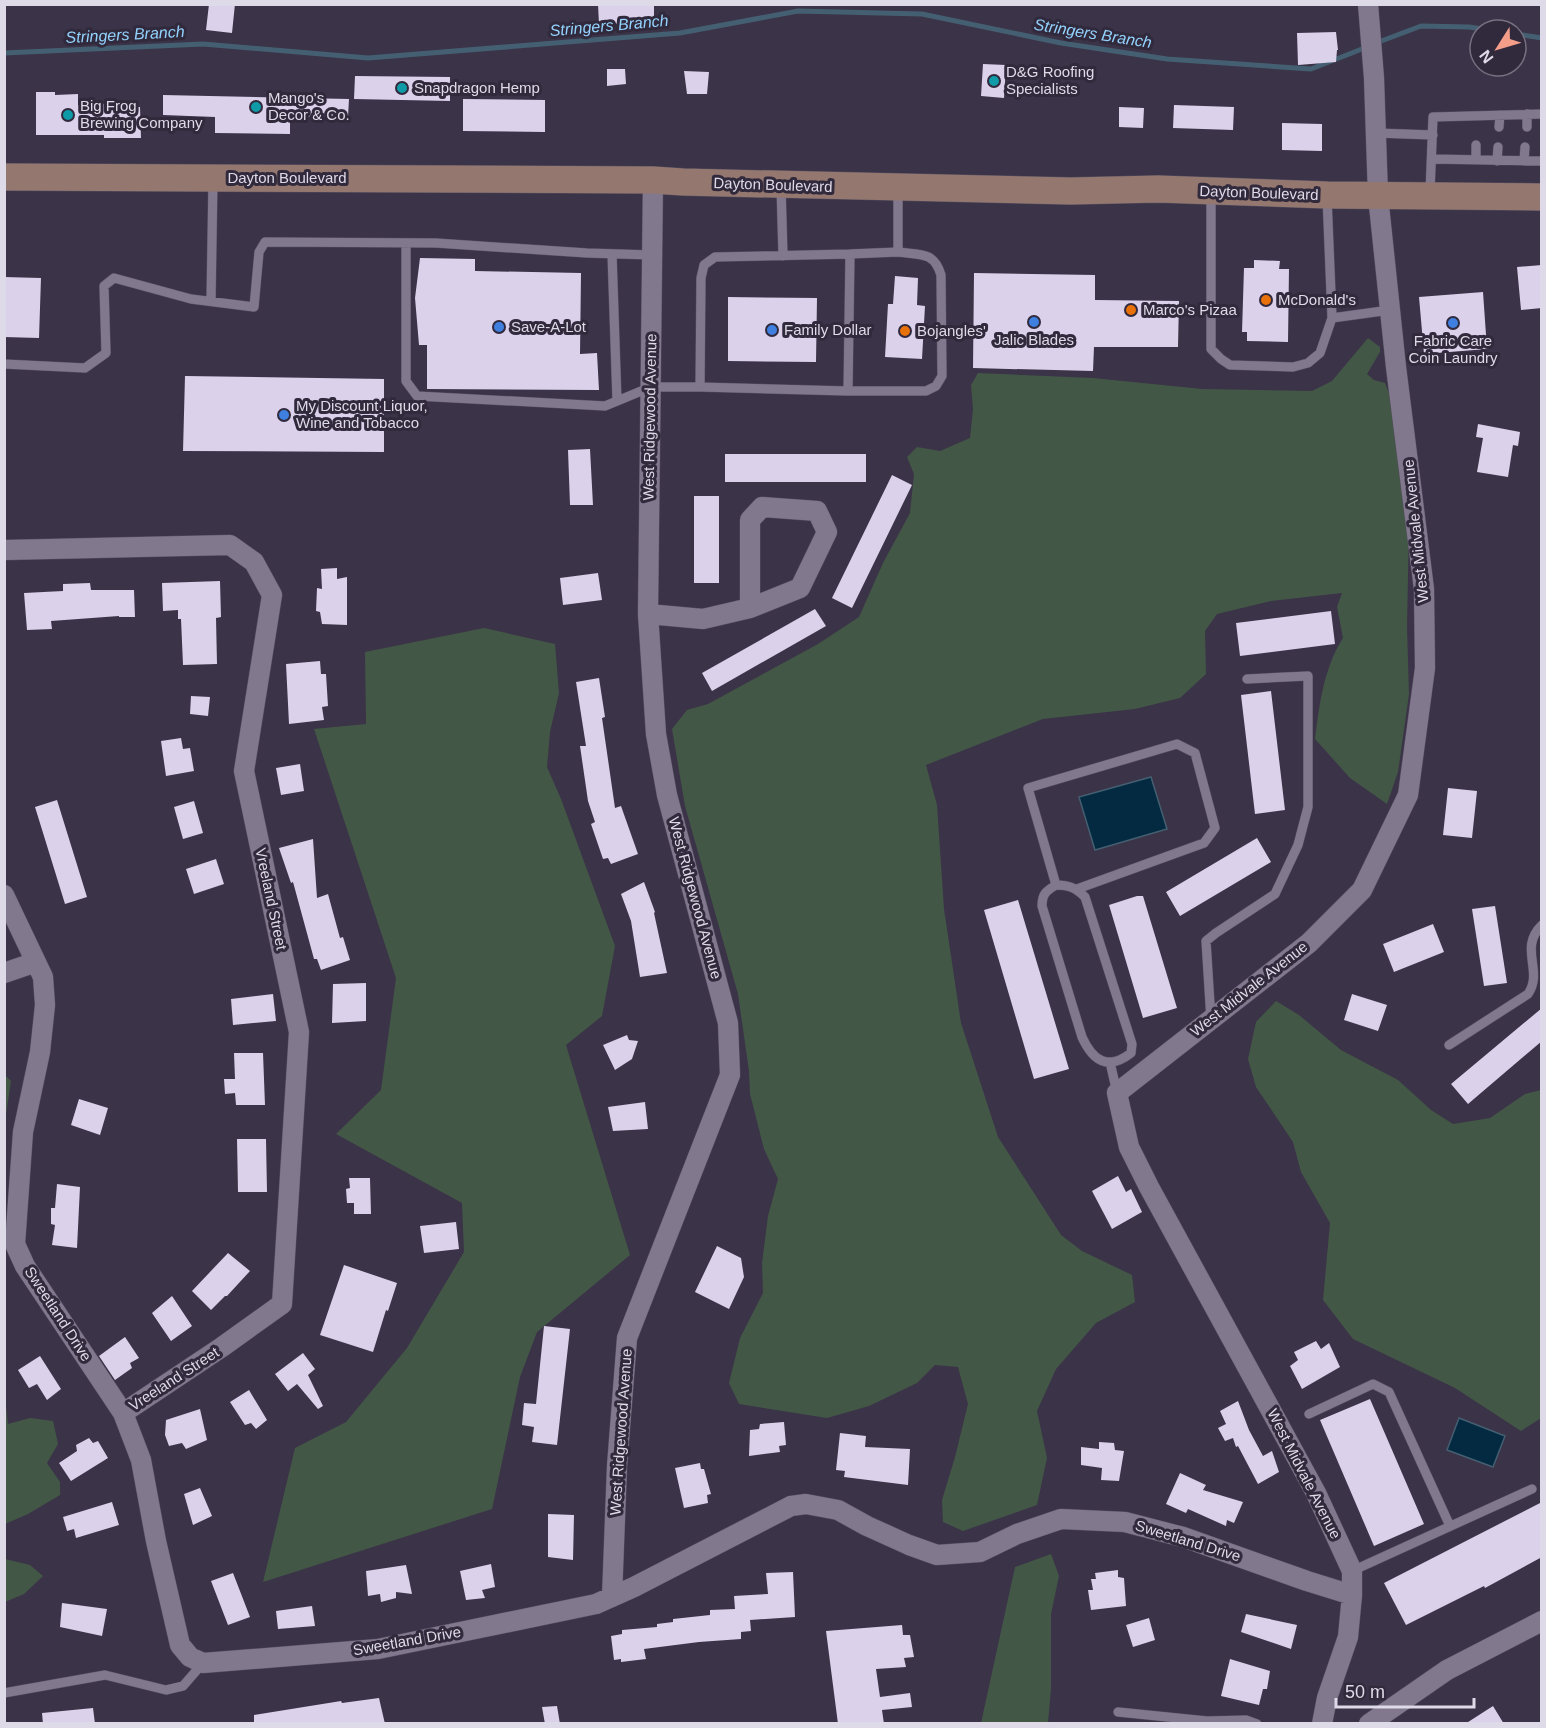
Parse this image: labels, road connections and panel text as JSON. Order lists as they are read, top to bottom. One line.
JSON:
{"streets":{"main road":["Dayton Boulevard"],"street":["West Ridgewood Avenue","West Midvale Avenue","Vreeland Street","Sweetland Drive"]},"crossings":[["Dayton Boulevard","West Ridgewood Avenue"],["Dayton Boulevard","West Midvale Avenue"],["West Ridgewood Avenue","Sweetland Drive"],["West Midvale Avenue","Sweetland Drive"],["Vreeland Street","Sweetland Drive"]],"water":["Stringers Branch"],"places":["D&G Roofing Specialists","Snapdragon Hemp","Mango's Decor & Co.","Big Frog Brewing Company","McDonald's","Marco's Pizaa","Jalic Blades","Fabric Care Coin Laundry","Save-A-Lot","Family Dollar","Bojangles'","My Discount Liquor, Wine and Tobacco"],"scale_bar":"50 m","north":"bottom left"}
